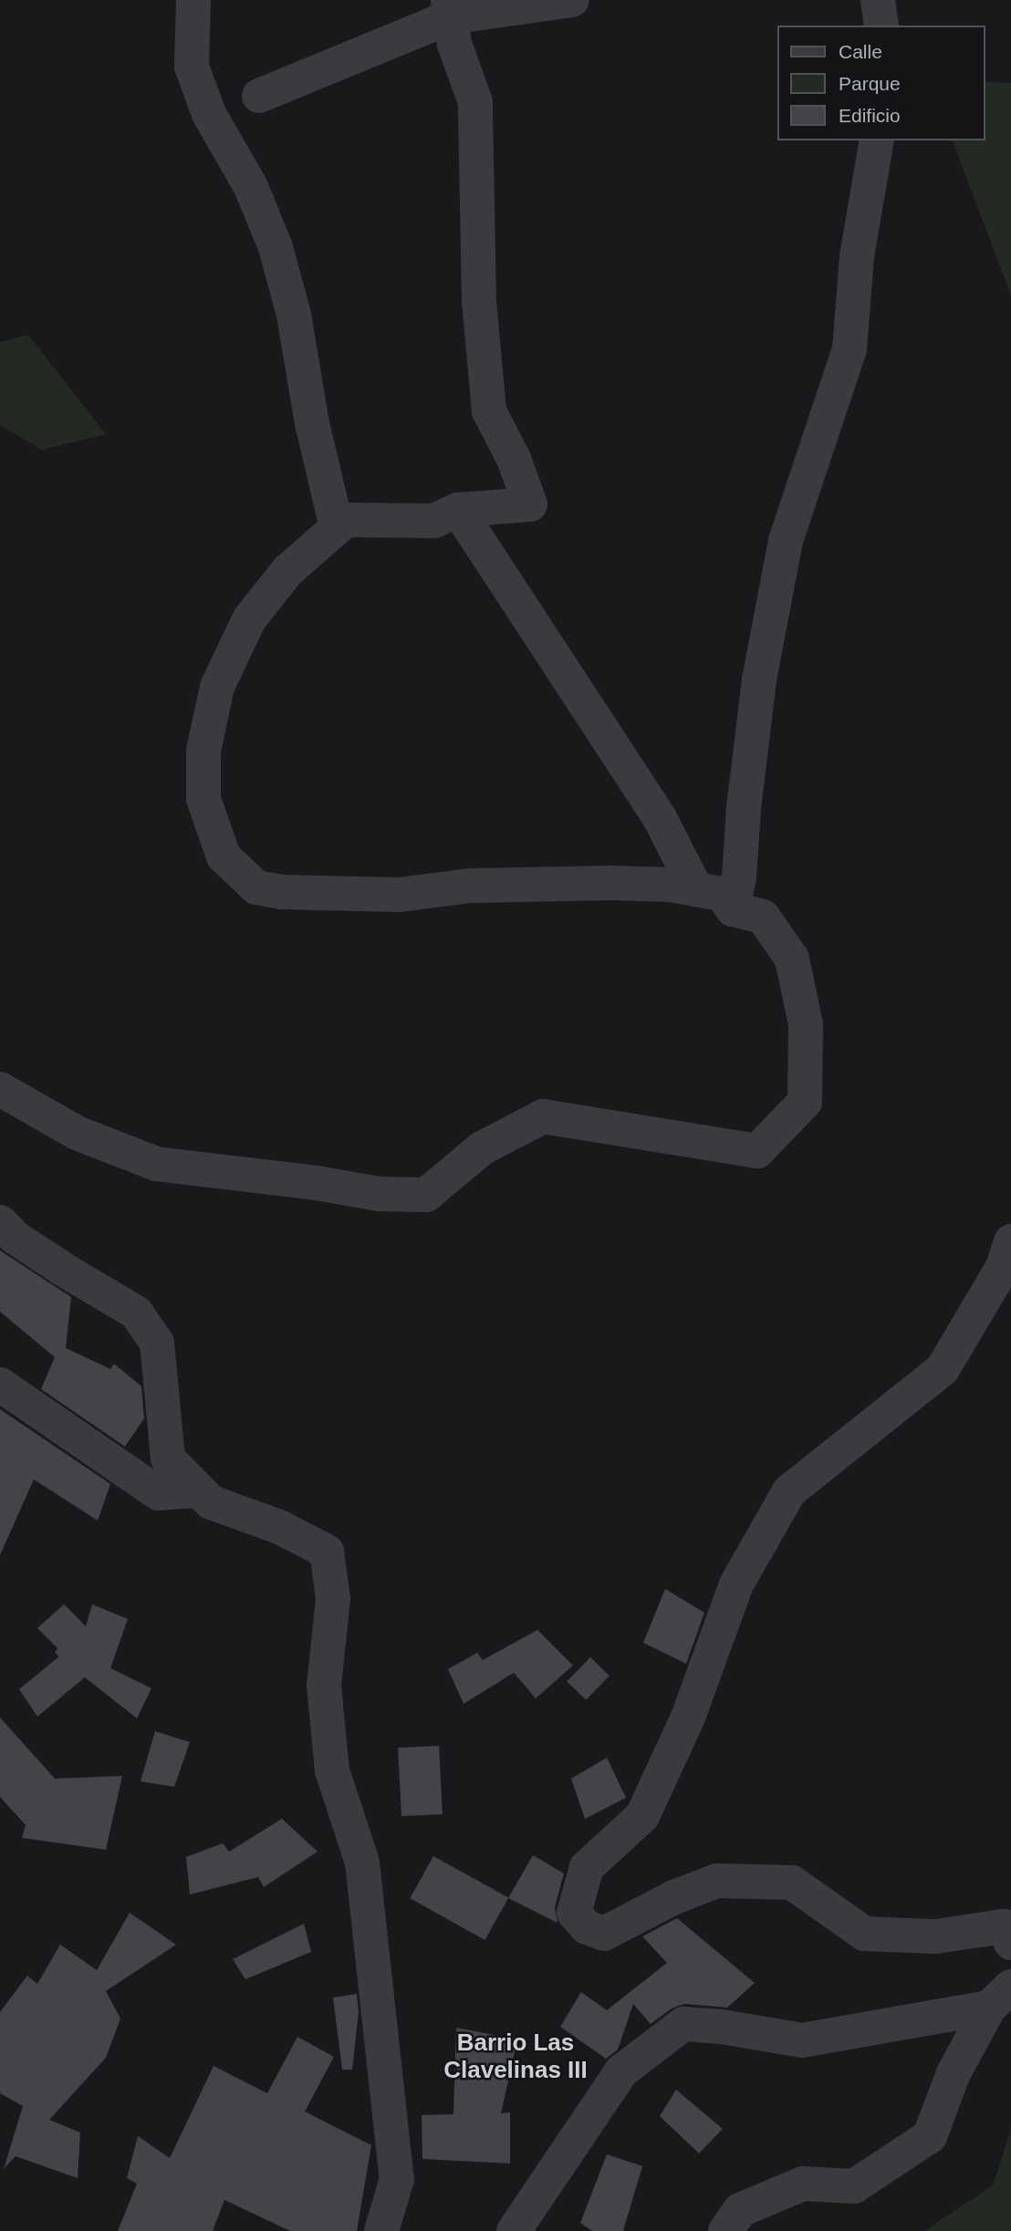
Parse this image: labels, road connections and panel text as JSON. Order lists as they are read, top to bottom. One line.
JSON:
{"districts":["Barrio Las Clavelinas III"],"legend":["Calle","Parque","Edificio"]}
